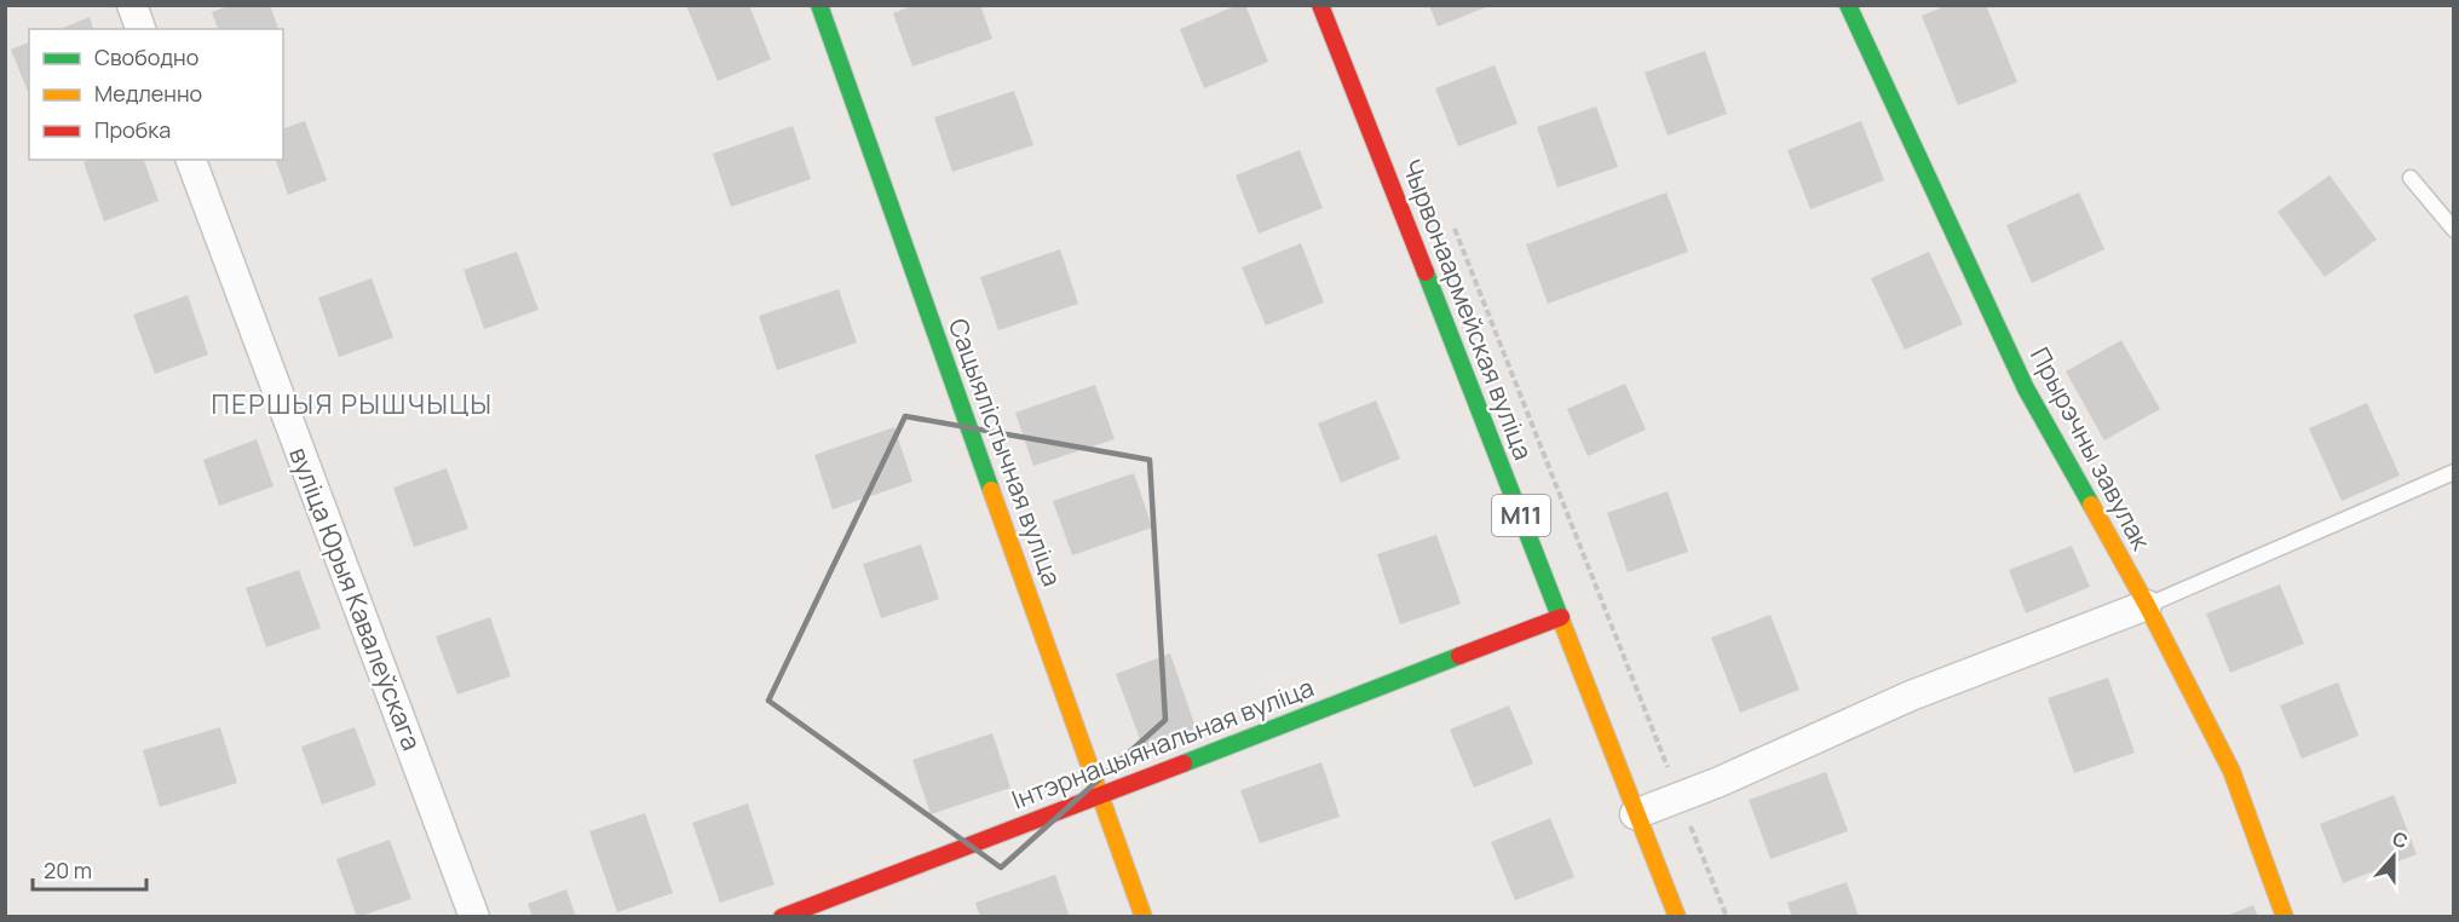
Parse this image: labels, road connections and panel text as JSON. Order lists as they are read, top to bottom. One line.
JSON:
{"streets":{"main road":["Чырвонаармейская вуліца","Прырэчны завулак","Сацыялістычная вуліца","М11","Інтэрнацыянальная вуліца"],"street":["вуліца Юрыя Кавалеўскага"]},"crossings":[["Чырвонаармейская вуліца","Інтэрнацыянальная вуліца"],["Сацыялістычная вуліца","Інтэрнацыянальная вуліца"]],"districts":["ПЕРШЫЯ РЫШЧЫЦЫ"],"legend":["Свободно","Медленно","Пробка"],"scale_bar":"20 m","north":"top"}
